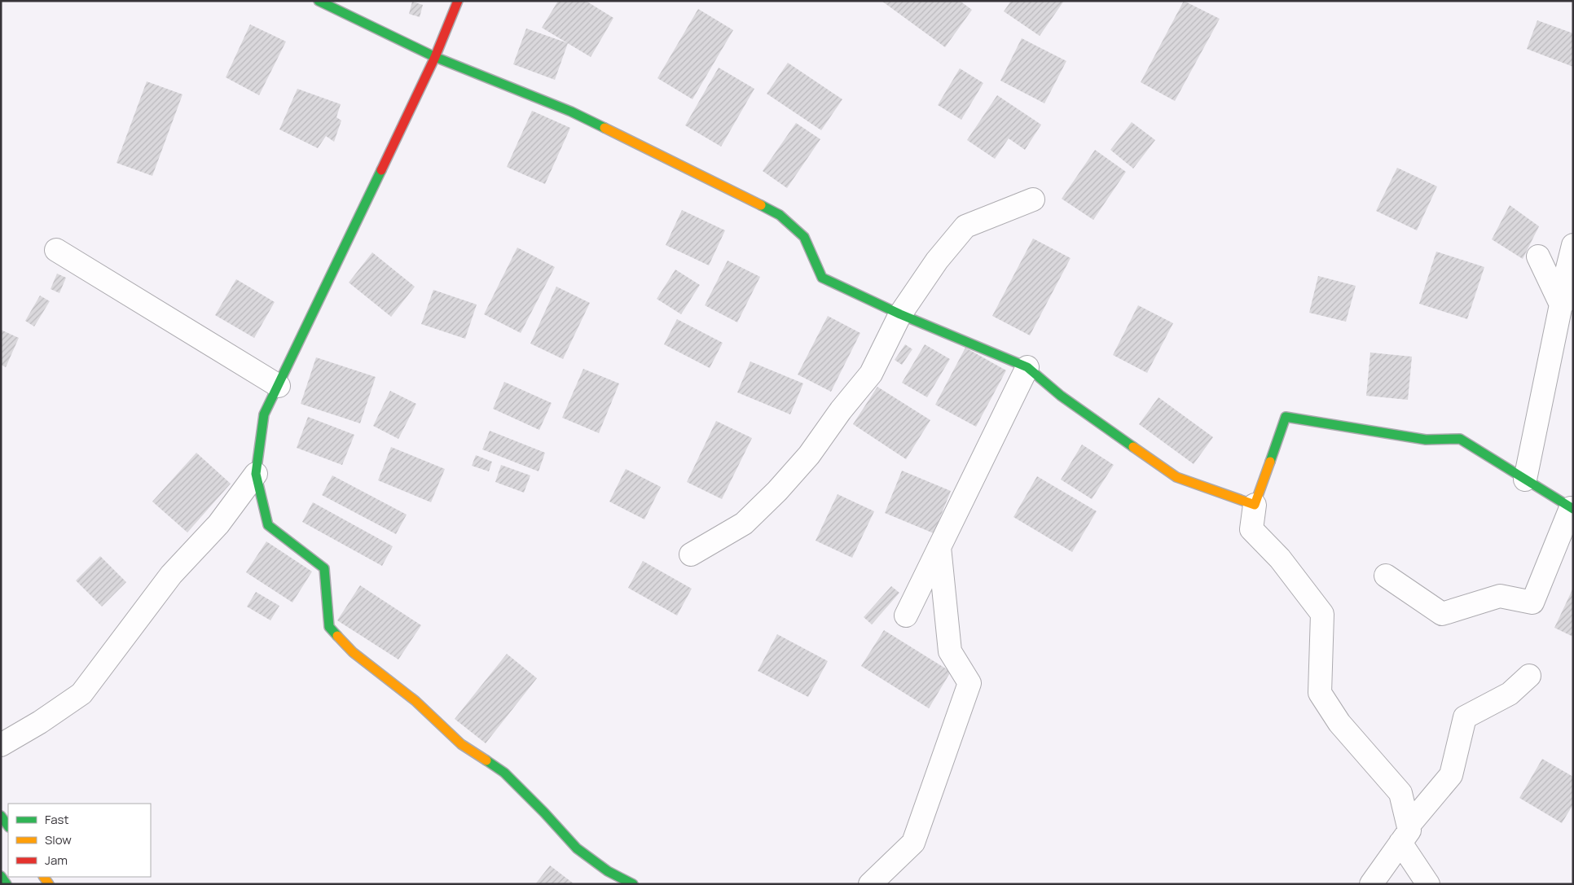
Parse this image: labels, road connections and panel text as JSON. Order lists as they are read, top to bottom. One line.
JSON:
{"legend":["Fast","Slow","Jam"]}
